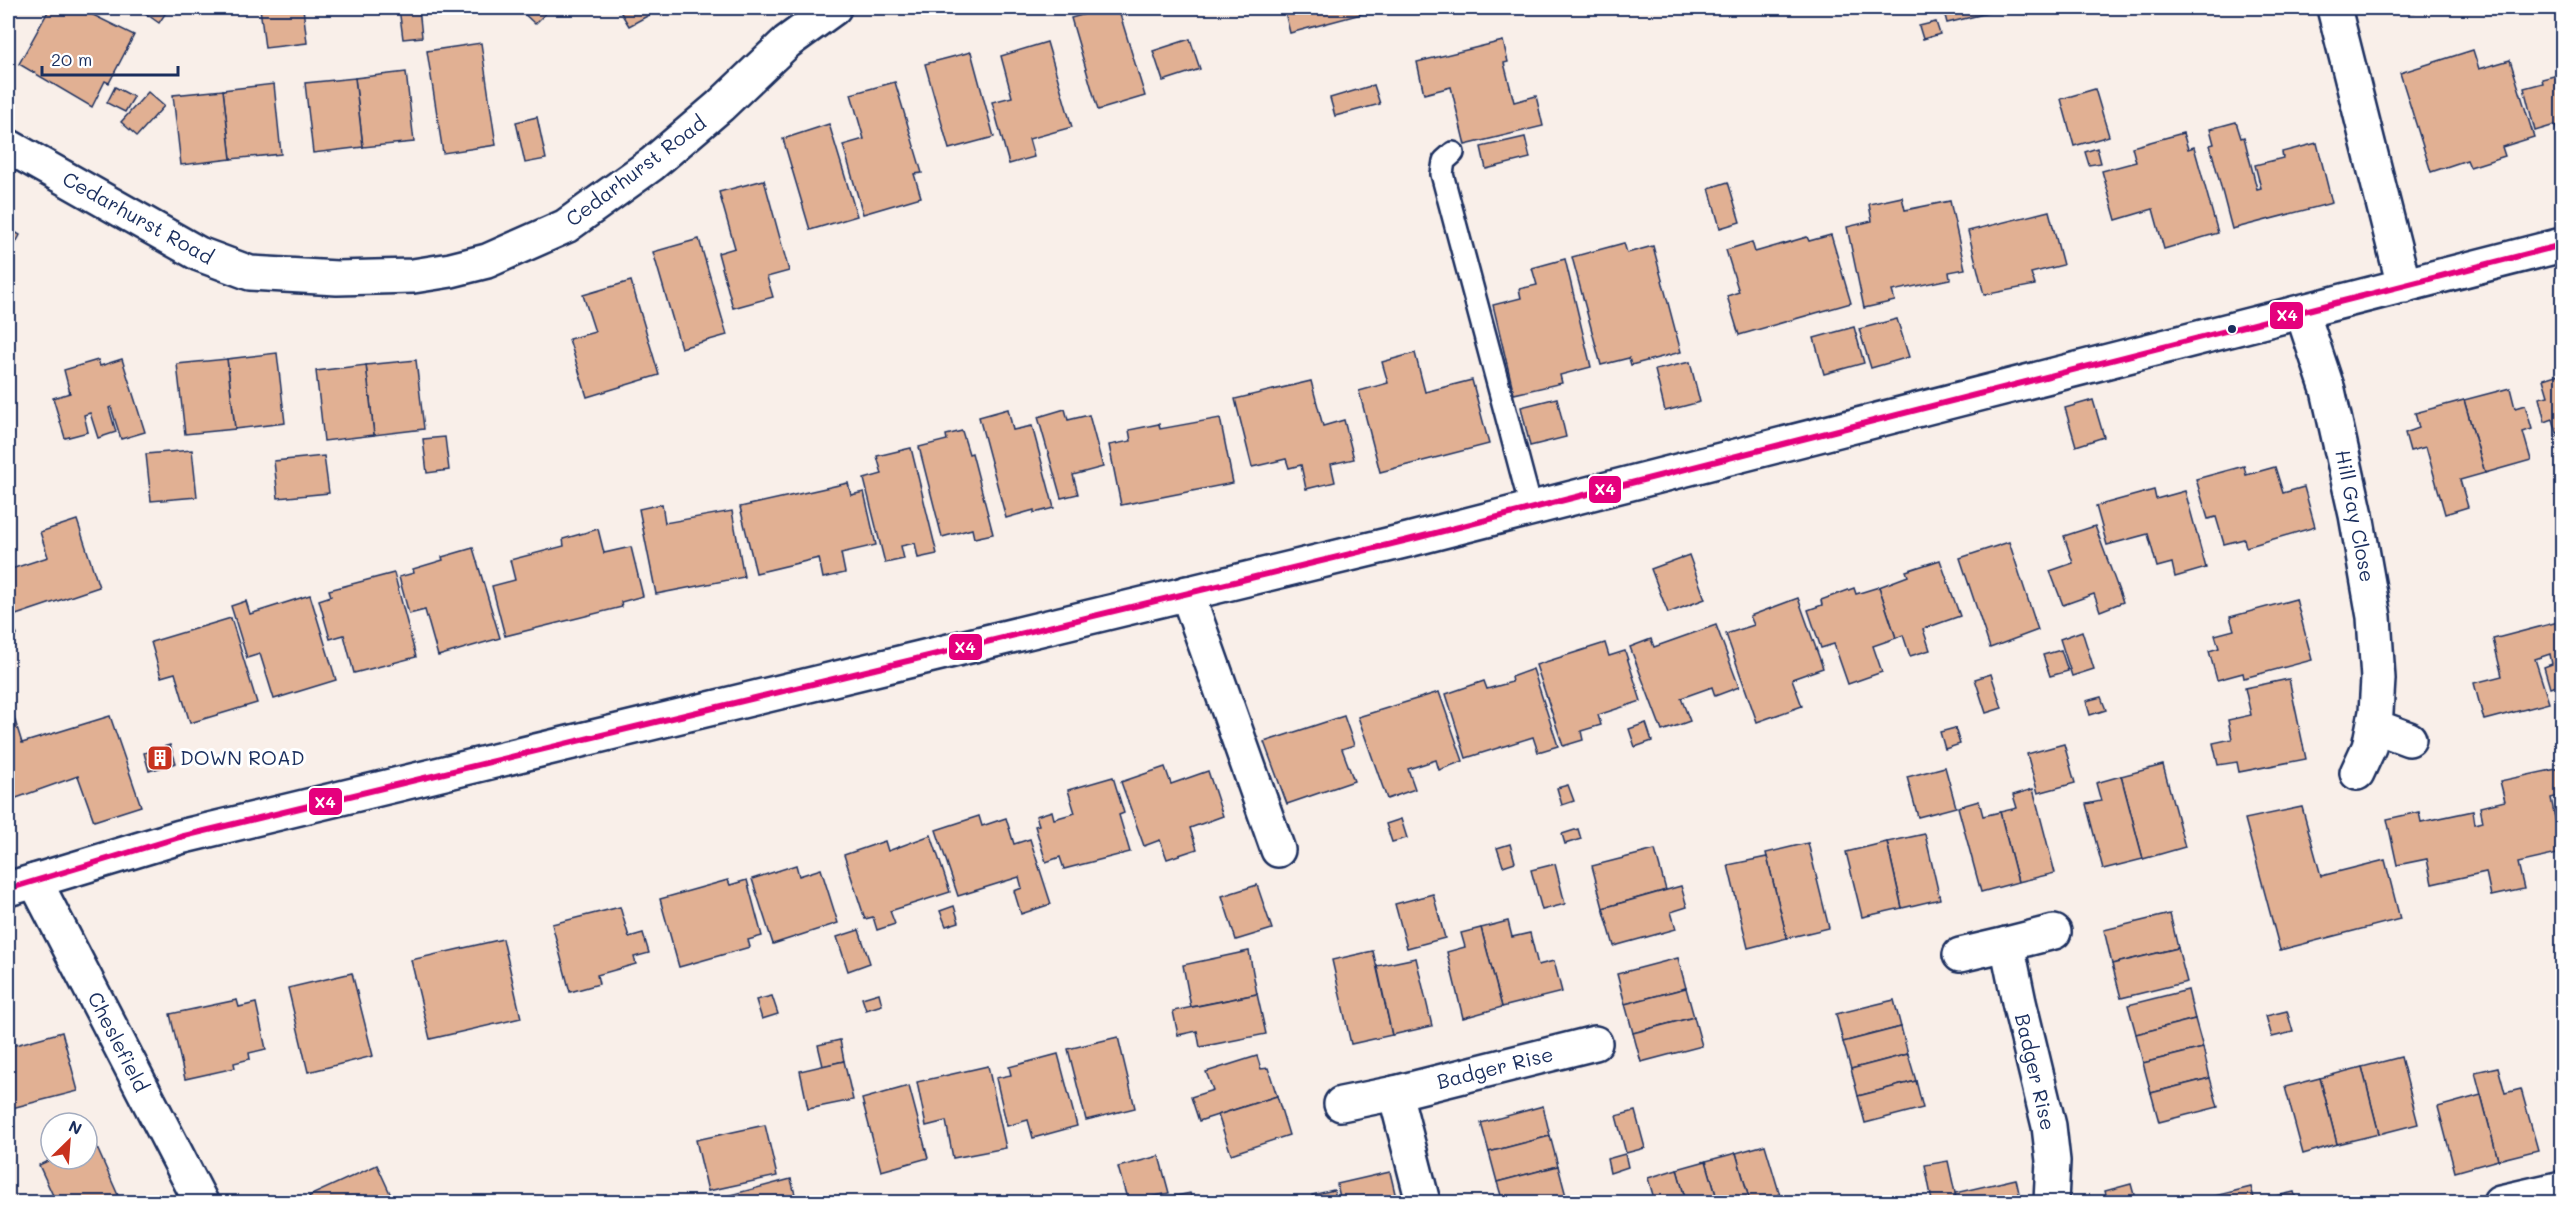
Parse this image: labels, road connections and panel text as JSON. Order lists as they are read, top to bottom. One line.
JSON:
{"streets":{"street":["Cedarhurst Road","Hill Gay Close","Cheslefield","Badger Rise"]},"places":{"building":["DOWN ROAD"]},"lines":["transit line X4"],"scale_bar":"20 m","north":"top right"}
